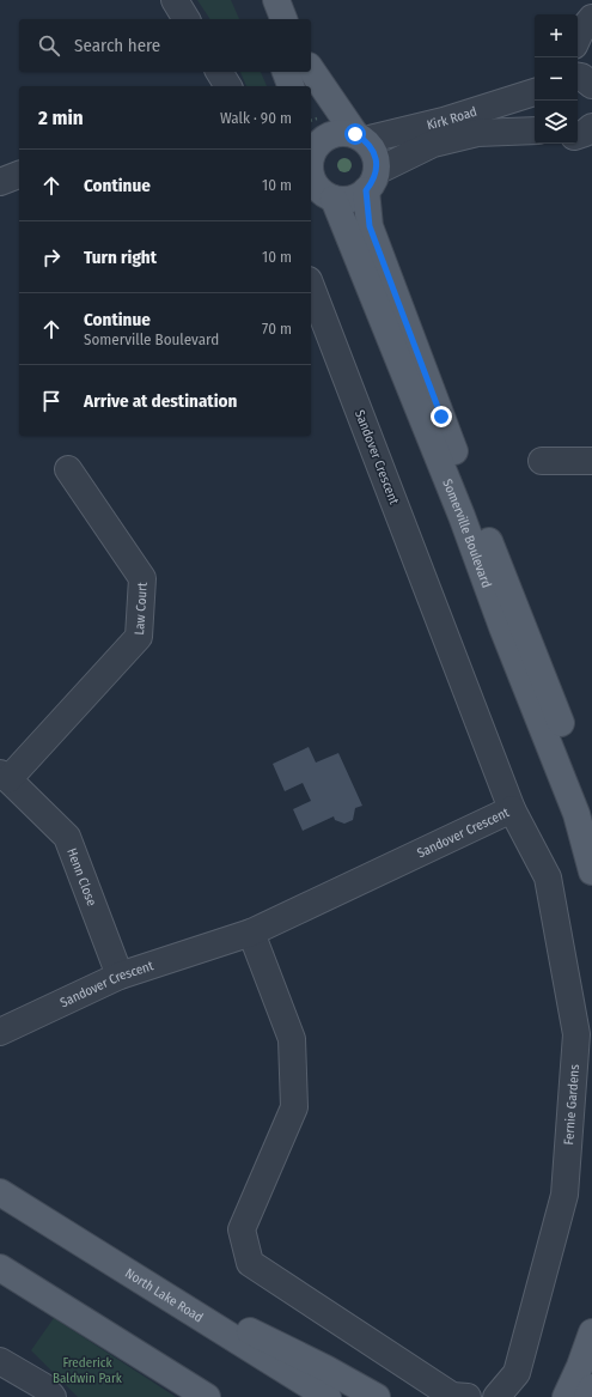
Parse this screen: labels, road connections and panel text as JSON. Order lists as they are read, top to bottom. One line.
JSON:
{"streets":{"main road":["Somerville Boulevard","North Lake Road"],"street":["Kirk Road","Sandover Crescent","Law Court","Henn Close","Fernie Gardens"]},"crossings":[["Kirk Road","Somerville Boulevard"],["Sandover Crescent","Henn Close"],["Sandover Crescent","Fernie Gardens"],["Law Court","Henn Close"]],"parks":["Frederick Baldwin Park"],"page":{"map_buttons":["+","−"],"search":"Search here","heading":["2 min","Walk · 90 m"],"list":[["Continue","10 m"],["Turn right","10 m"],["Continue","Somerville Boulevard","70 m"],"Arrive at destination"]}}
